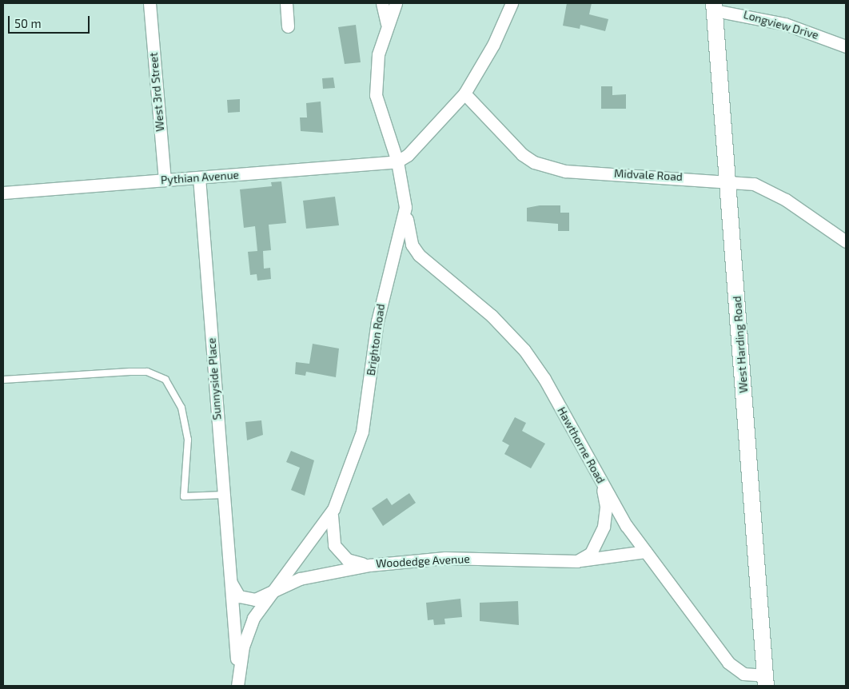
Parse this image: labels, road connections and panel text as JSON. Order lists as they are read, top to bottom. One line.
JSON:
{"streets":{"street":["Longview Drive","West 3rd Street","Midvale Road","Pythian Avenue","Brighton Road","West Harding Road","Sunnyside Place","Hawthorne Road","Woodedge Avenue"]},"crossings":[["Longview Drive","West Harding Road"],["West 3rd Street","Pythian Avenue"],["Midvale Road","West Harding Road"],["Pythian Avenue","Brighton Road"],["Pythian Avenue","Sunnyside Place"],["Brighton Road","Sunnyside Place"],["Brighton Road","Hawthorne Road"],["Brighton Road","Woodedge Avenue"],["West Harding Road","Hawthorne Road"],["Sunnyside Place","Woodedge Avenue"],["Hawthorne Road","Woodedge Avenue"]],"scale_bar":"50 m"}
